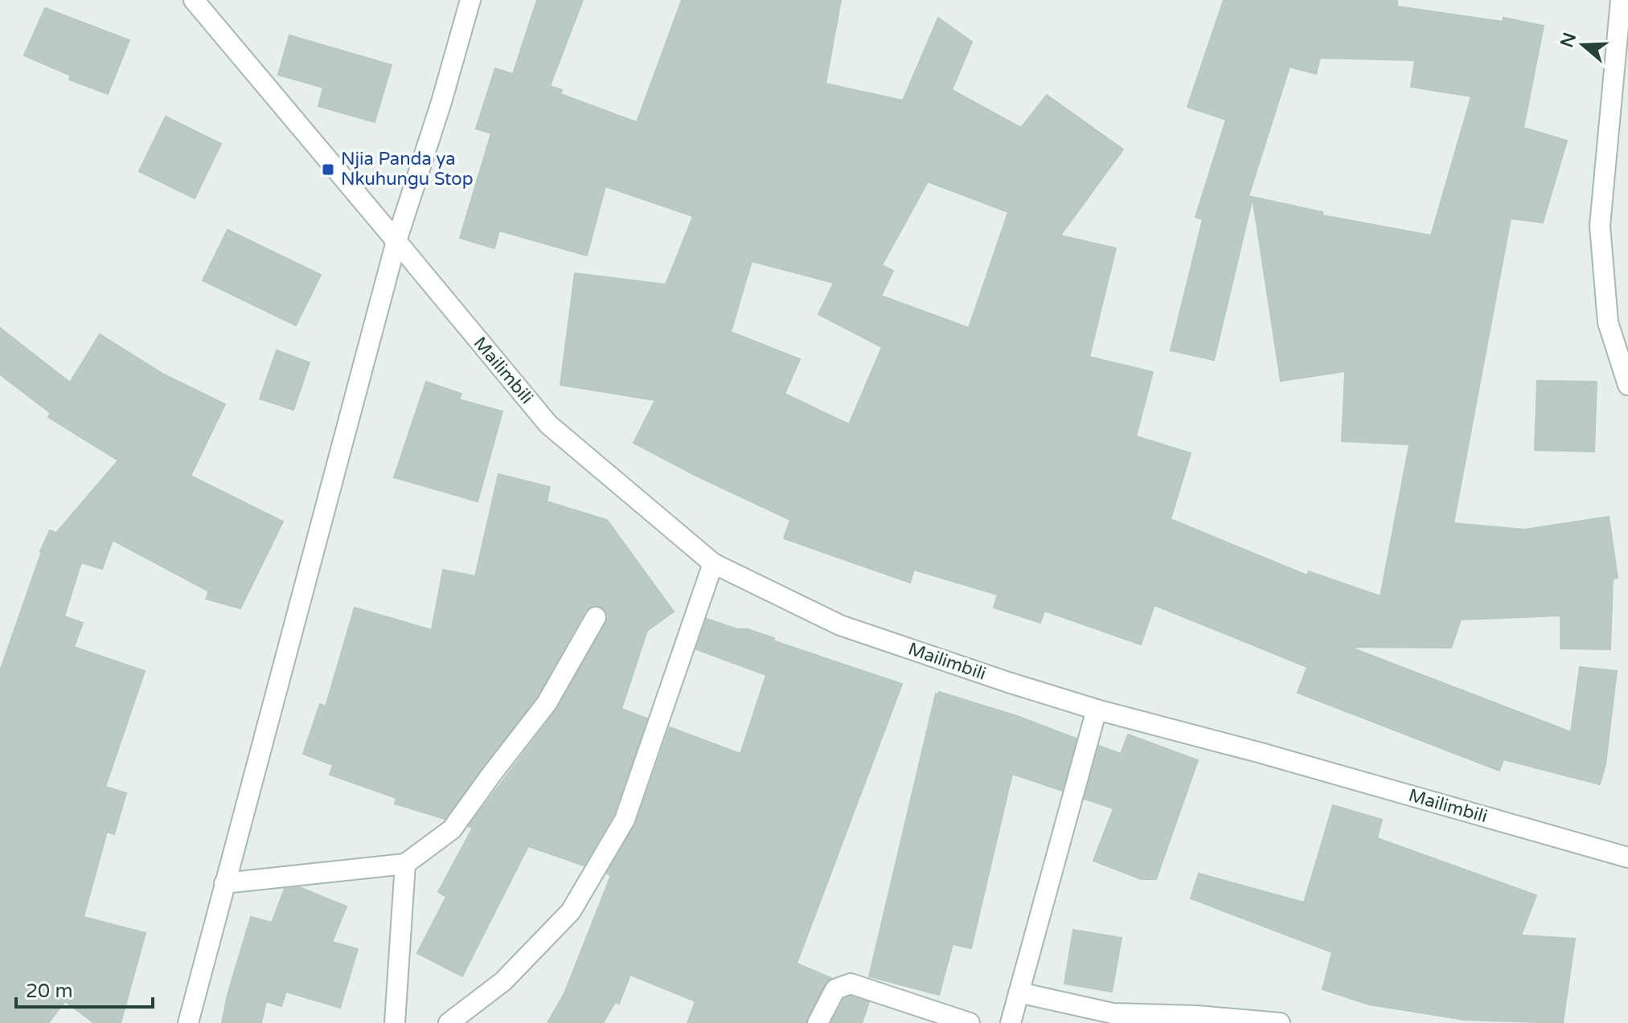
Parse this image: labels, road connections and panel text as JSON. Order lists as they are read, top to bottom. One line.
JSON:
{"streets":{"street":["Mailimbili"]},"places":{"transit":["Njia Panda ya Nkuhungu Stop"]},"scale_bar":"20 m","north":"left"}
